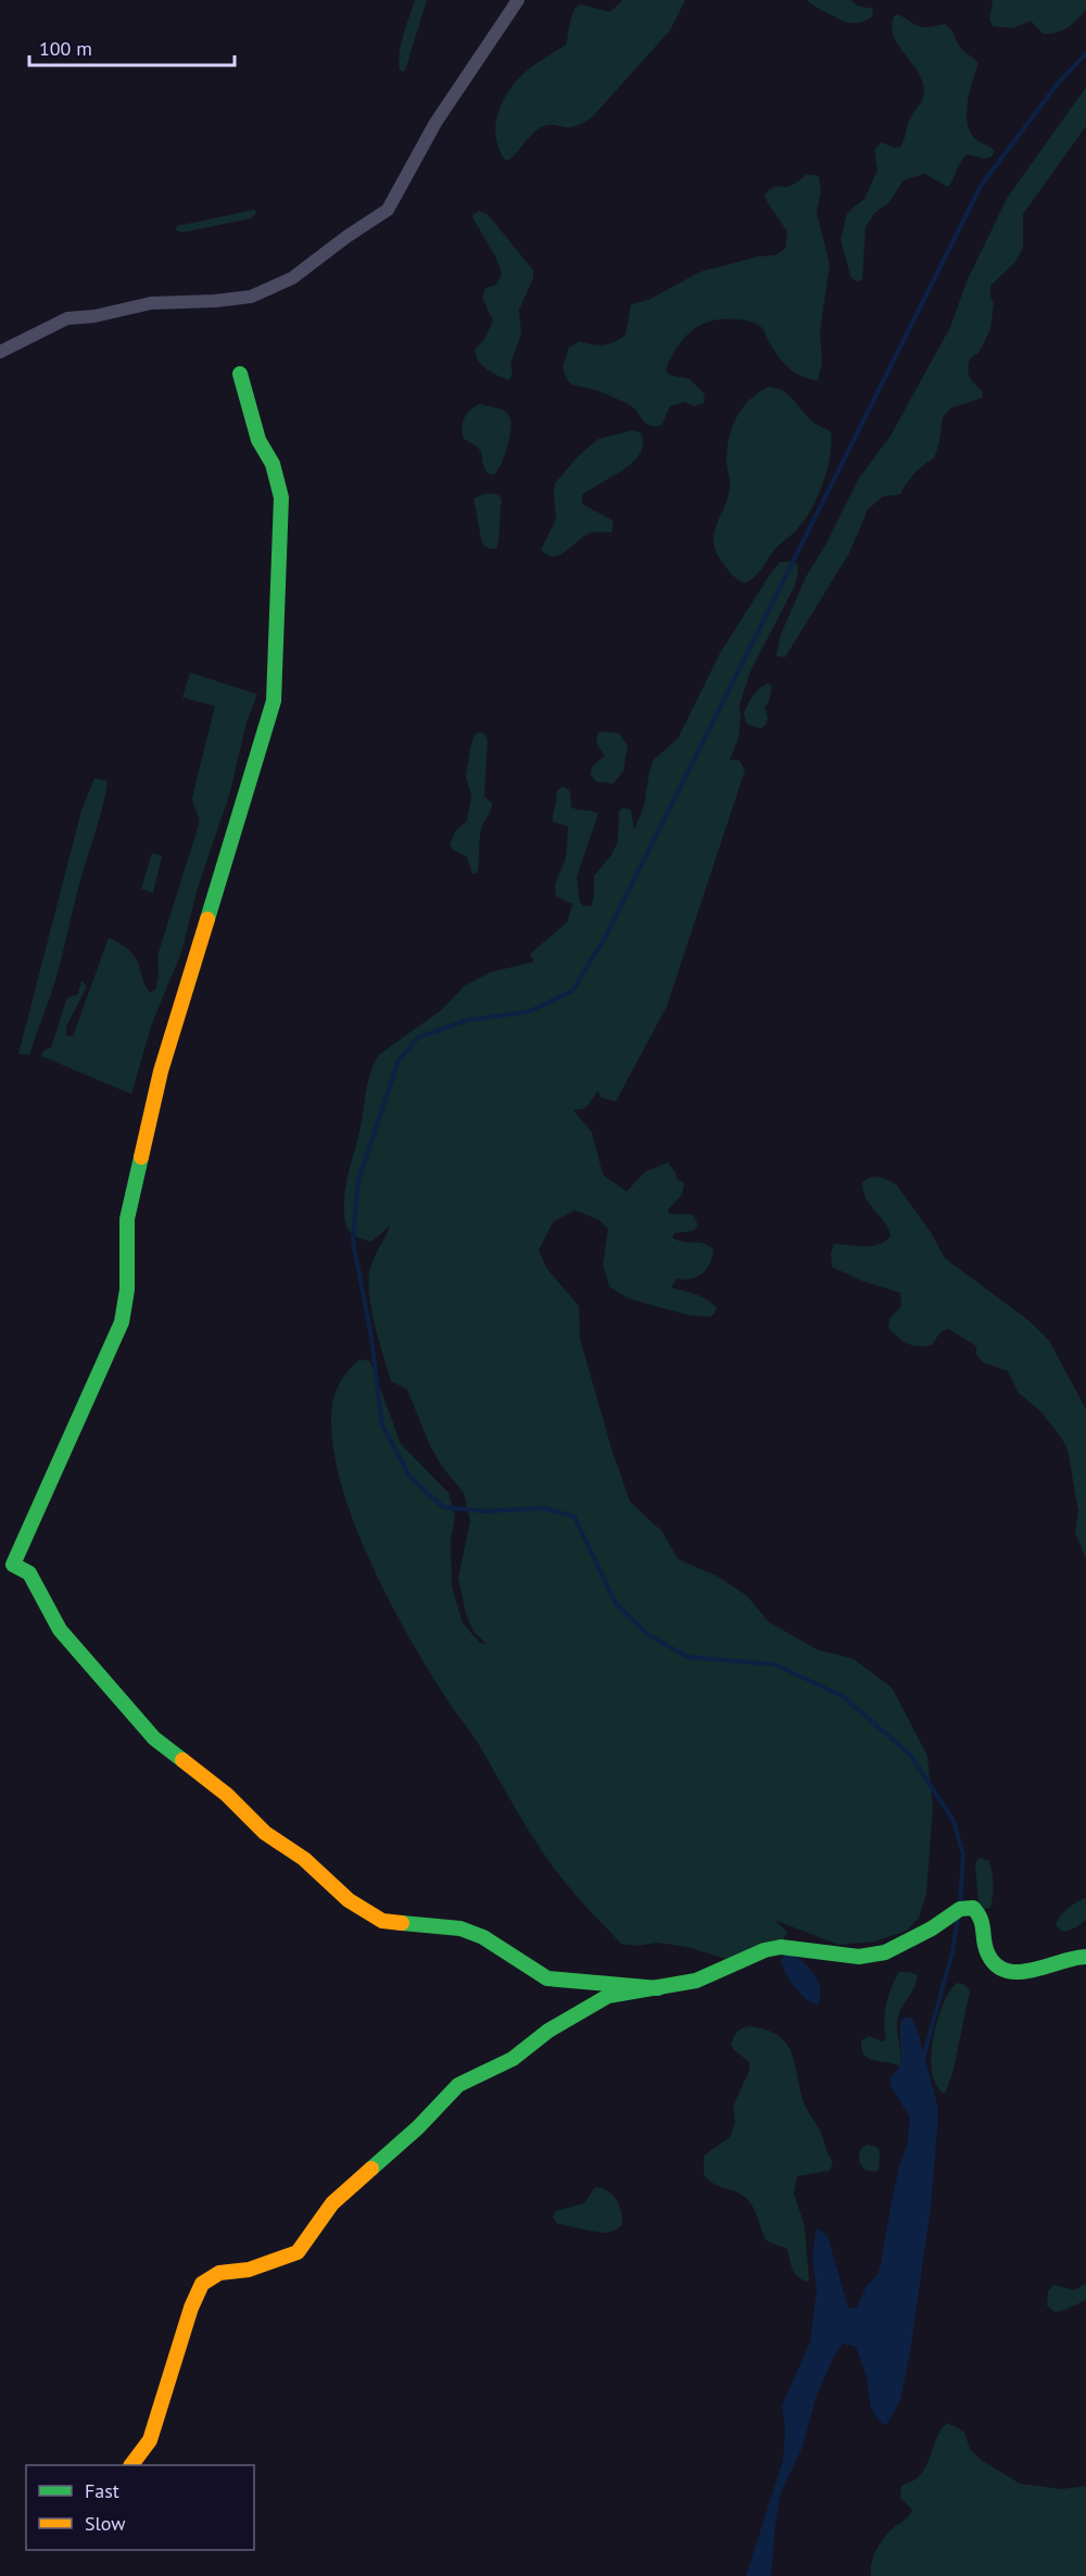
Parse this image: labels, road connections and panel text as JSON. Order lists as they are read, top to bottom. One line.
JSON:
{"legend":["Fast","Slow"],"scale_bar":"100 m"}
